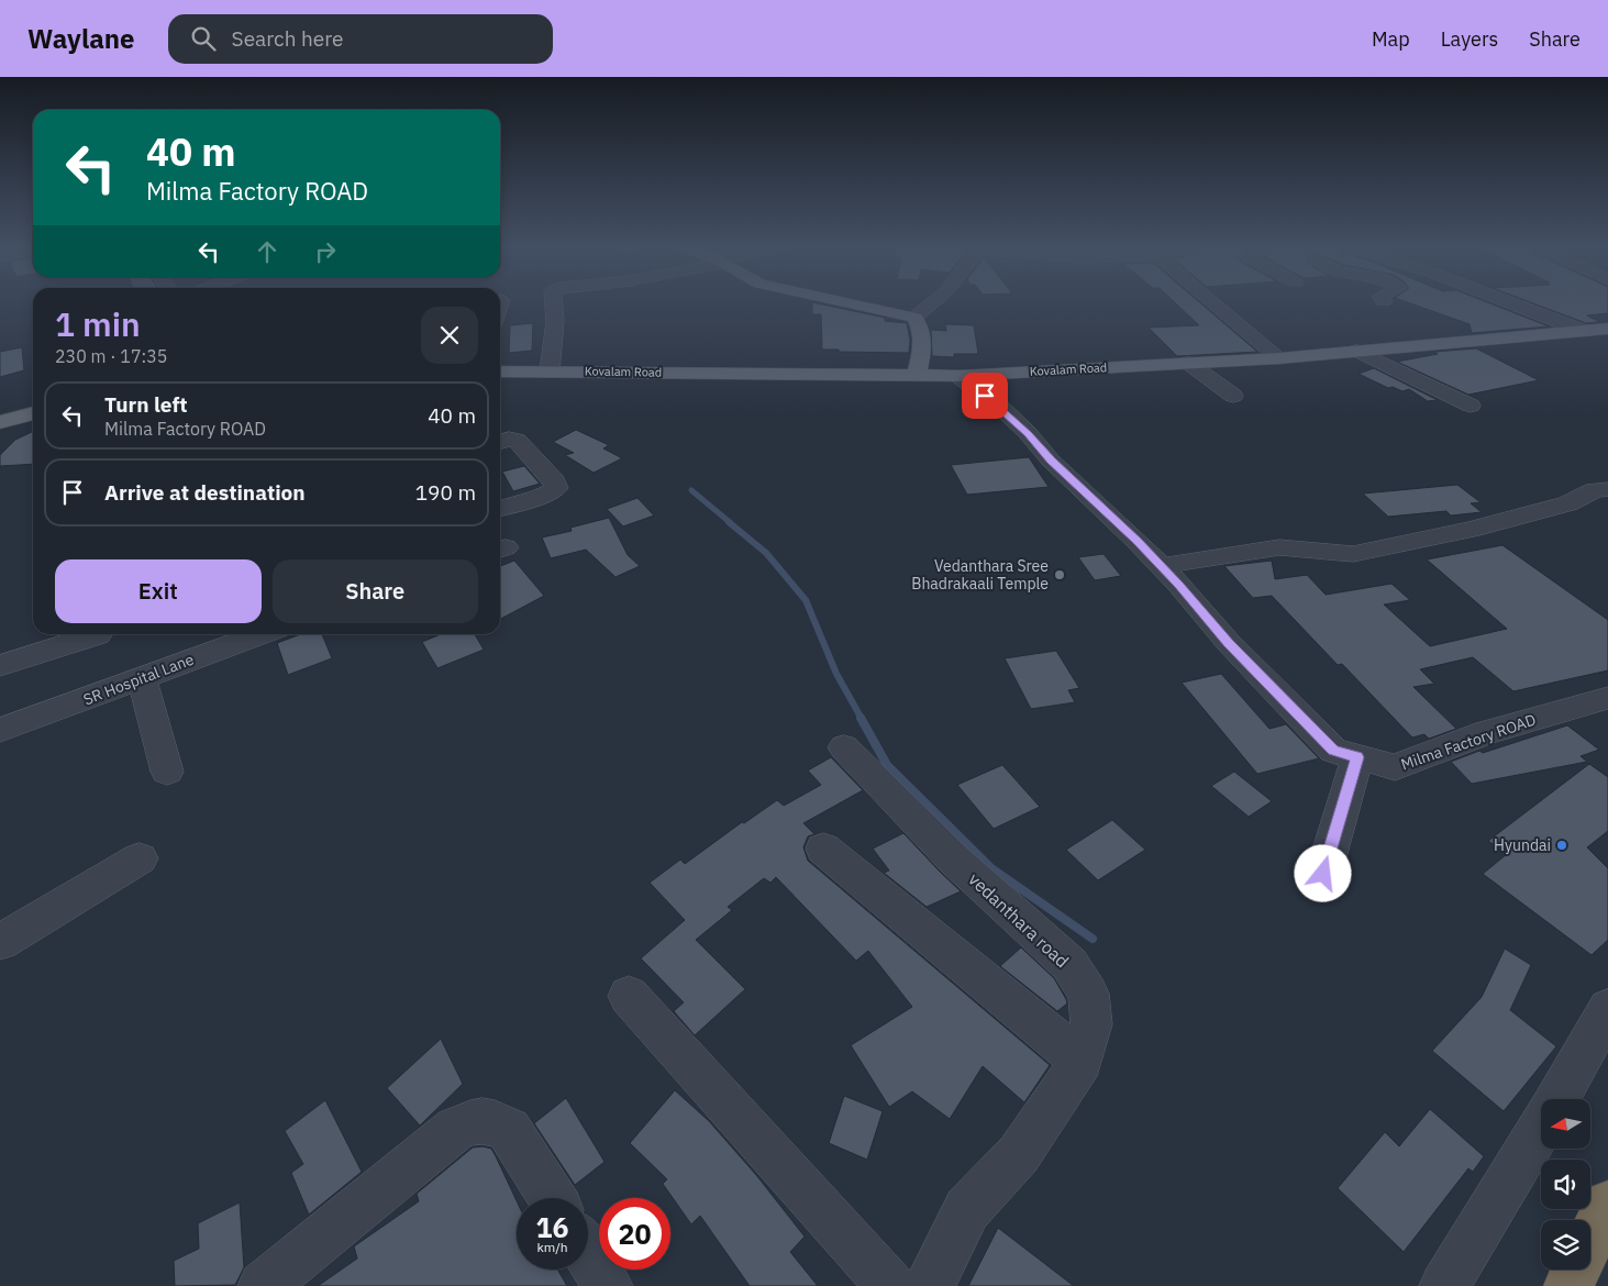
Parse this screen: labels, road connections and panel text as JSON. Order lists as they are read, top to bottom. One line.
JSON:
{"streets":{"main road":["Kovalam Road"],"street":["SR Hospital Lane","Milma Factory ROAD","vedanthara road"]},"crossings":[["Kovalam Road","Milma Factory ROAD"]],"places":["Vedanthara Sree Bhadrakaali Temple","Hyundai"],"north":"left","page":{"header":"Waylane","search":"Search here","nav":["Map","Layers","Share"],"turn":["40 m","Milma Factory ROAD"],"heading":["1 min","230 m · 17:35"],"list":[{"name":"Turn left","note":"Milma Factory ROAD","value":"40 m"},{"name":"Arrive at destination","value":"190 m"}],"buttons":["Exit","Share"],"speed":"16 km/h","limit":"20"}}
